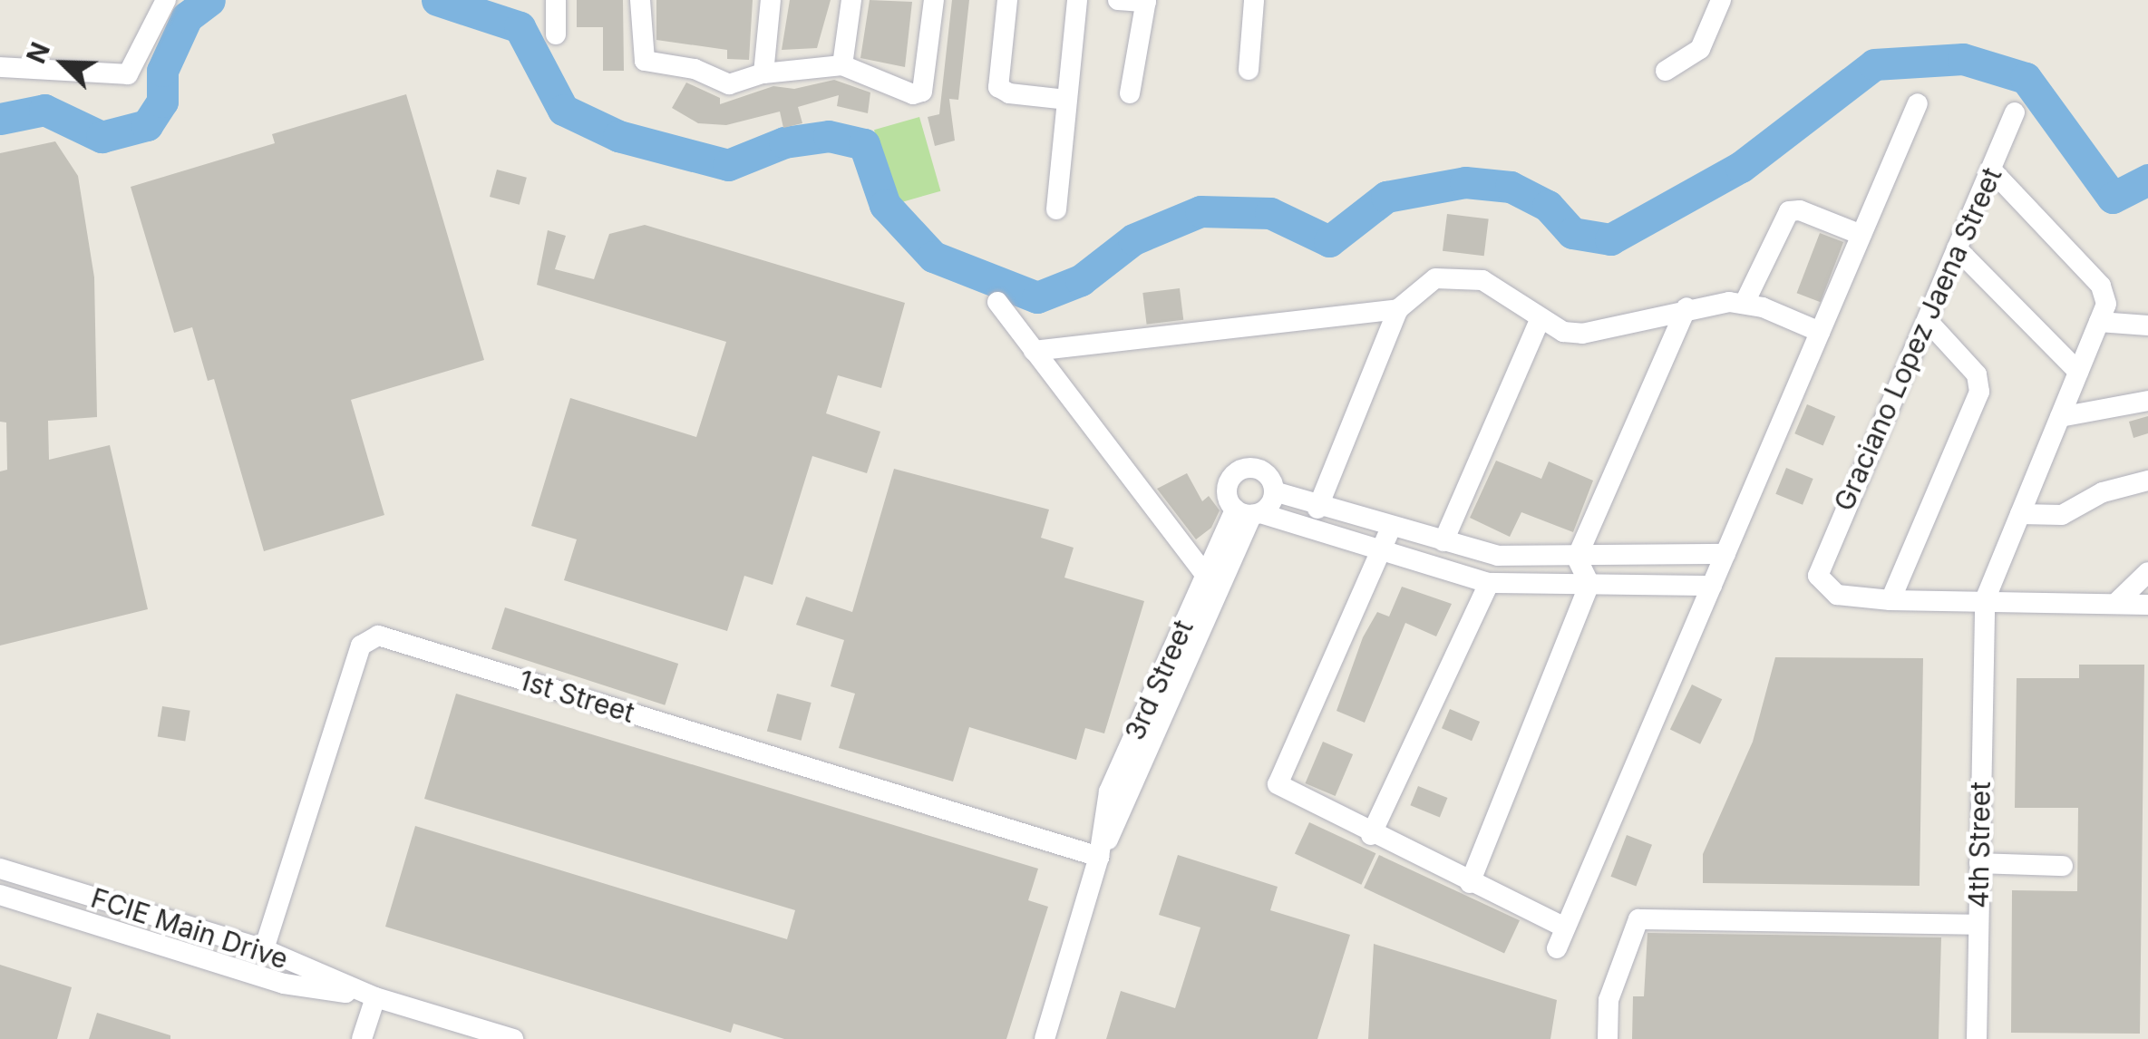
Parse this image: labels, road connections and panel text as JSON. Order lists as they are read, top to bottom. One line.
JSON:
{"streets":{"street":["Graciano Lopez Jaena Street","3rd Street","1st Street","4th Street","FCIE Main Drive"]},"crossings":[["3rd Street","1st Street"],["1st Street","FCIE Main Drive"]],"north":"top left"}
